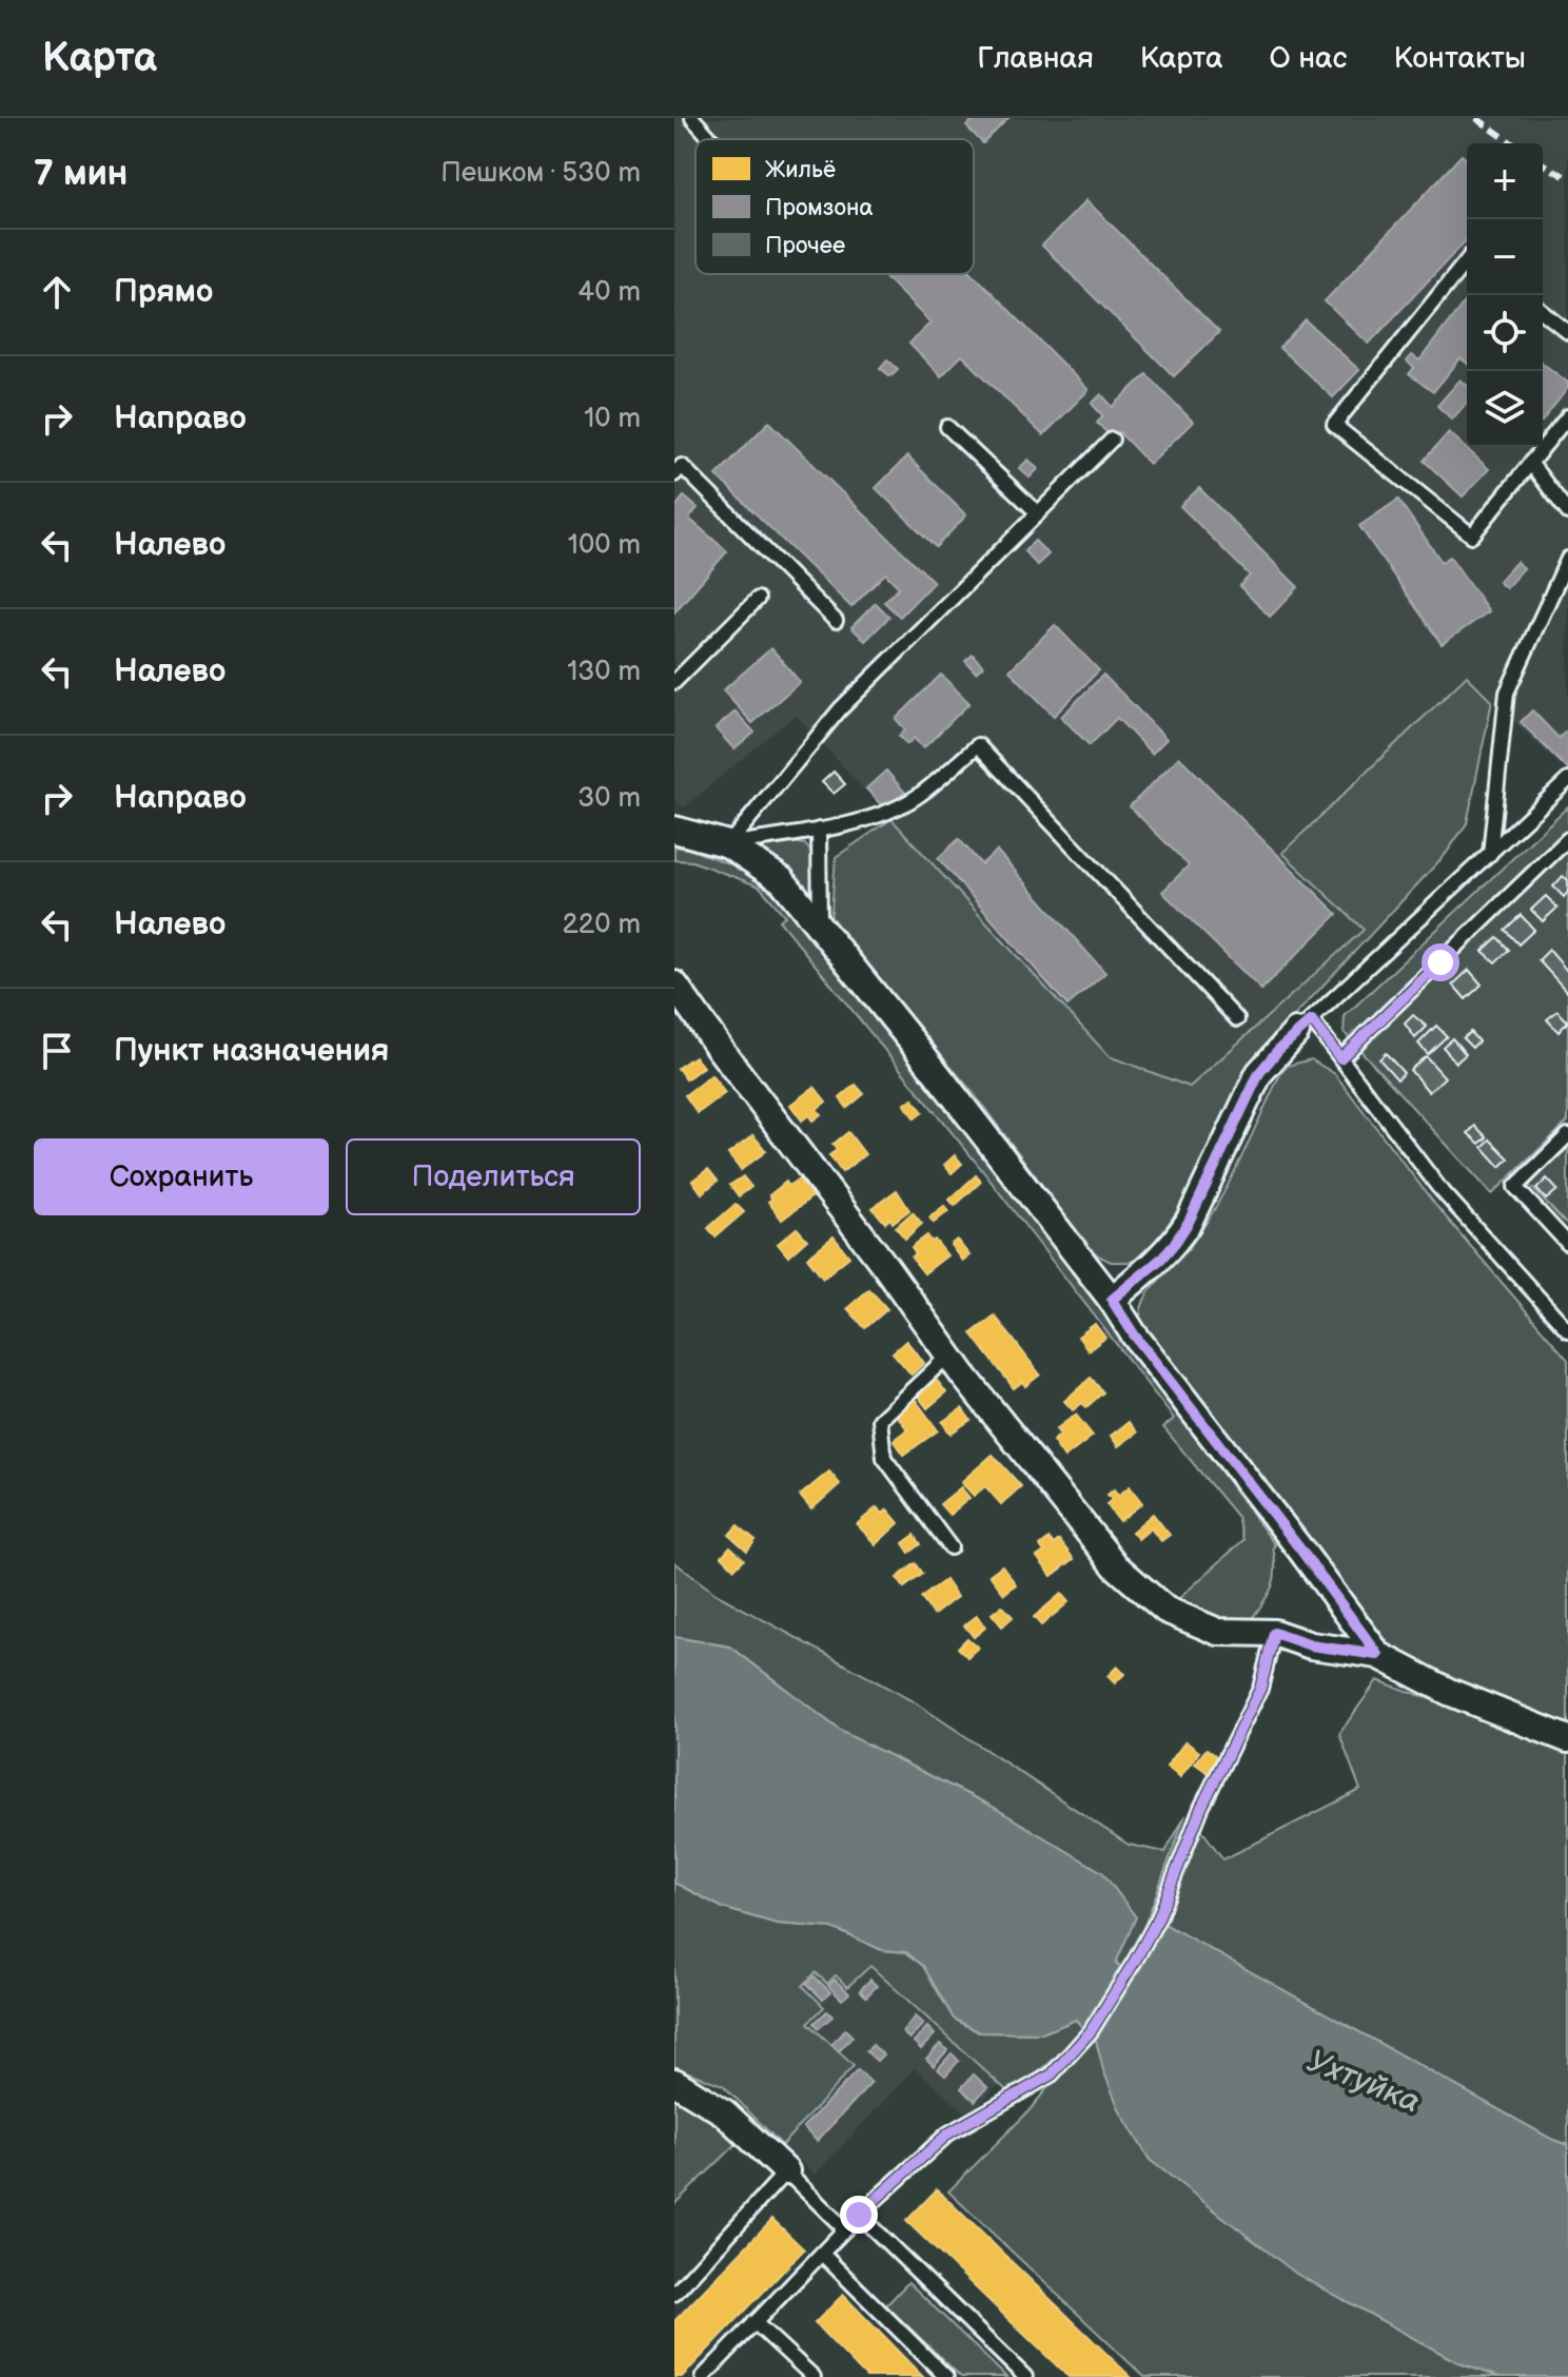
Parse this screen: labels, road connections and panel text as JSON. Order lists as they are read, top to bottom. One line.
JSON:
{"water":["Ухтуйка"],"legend":["Жильё","Промзона","Прочее"],"page":{"header":"Карта","nav":["Главная","Карта","О нас","Контакты"],"heading":["7 мин","Пешком · 530 m"],"map_buttons":["+","−"],"list":[["Прямо","40 m"],["Направо","10 m"],["Налево","100 m"],["Налево","130 m"],["Направо","30 m"],["Налево","220 m"],"Пункт назначения"],"buttons":["Сохранить","Поделиться"]}}
